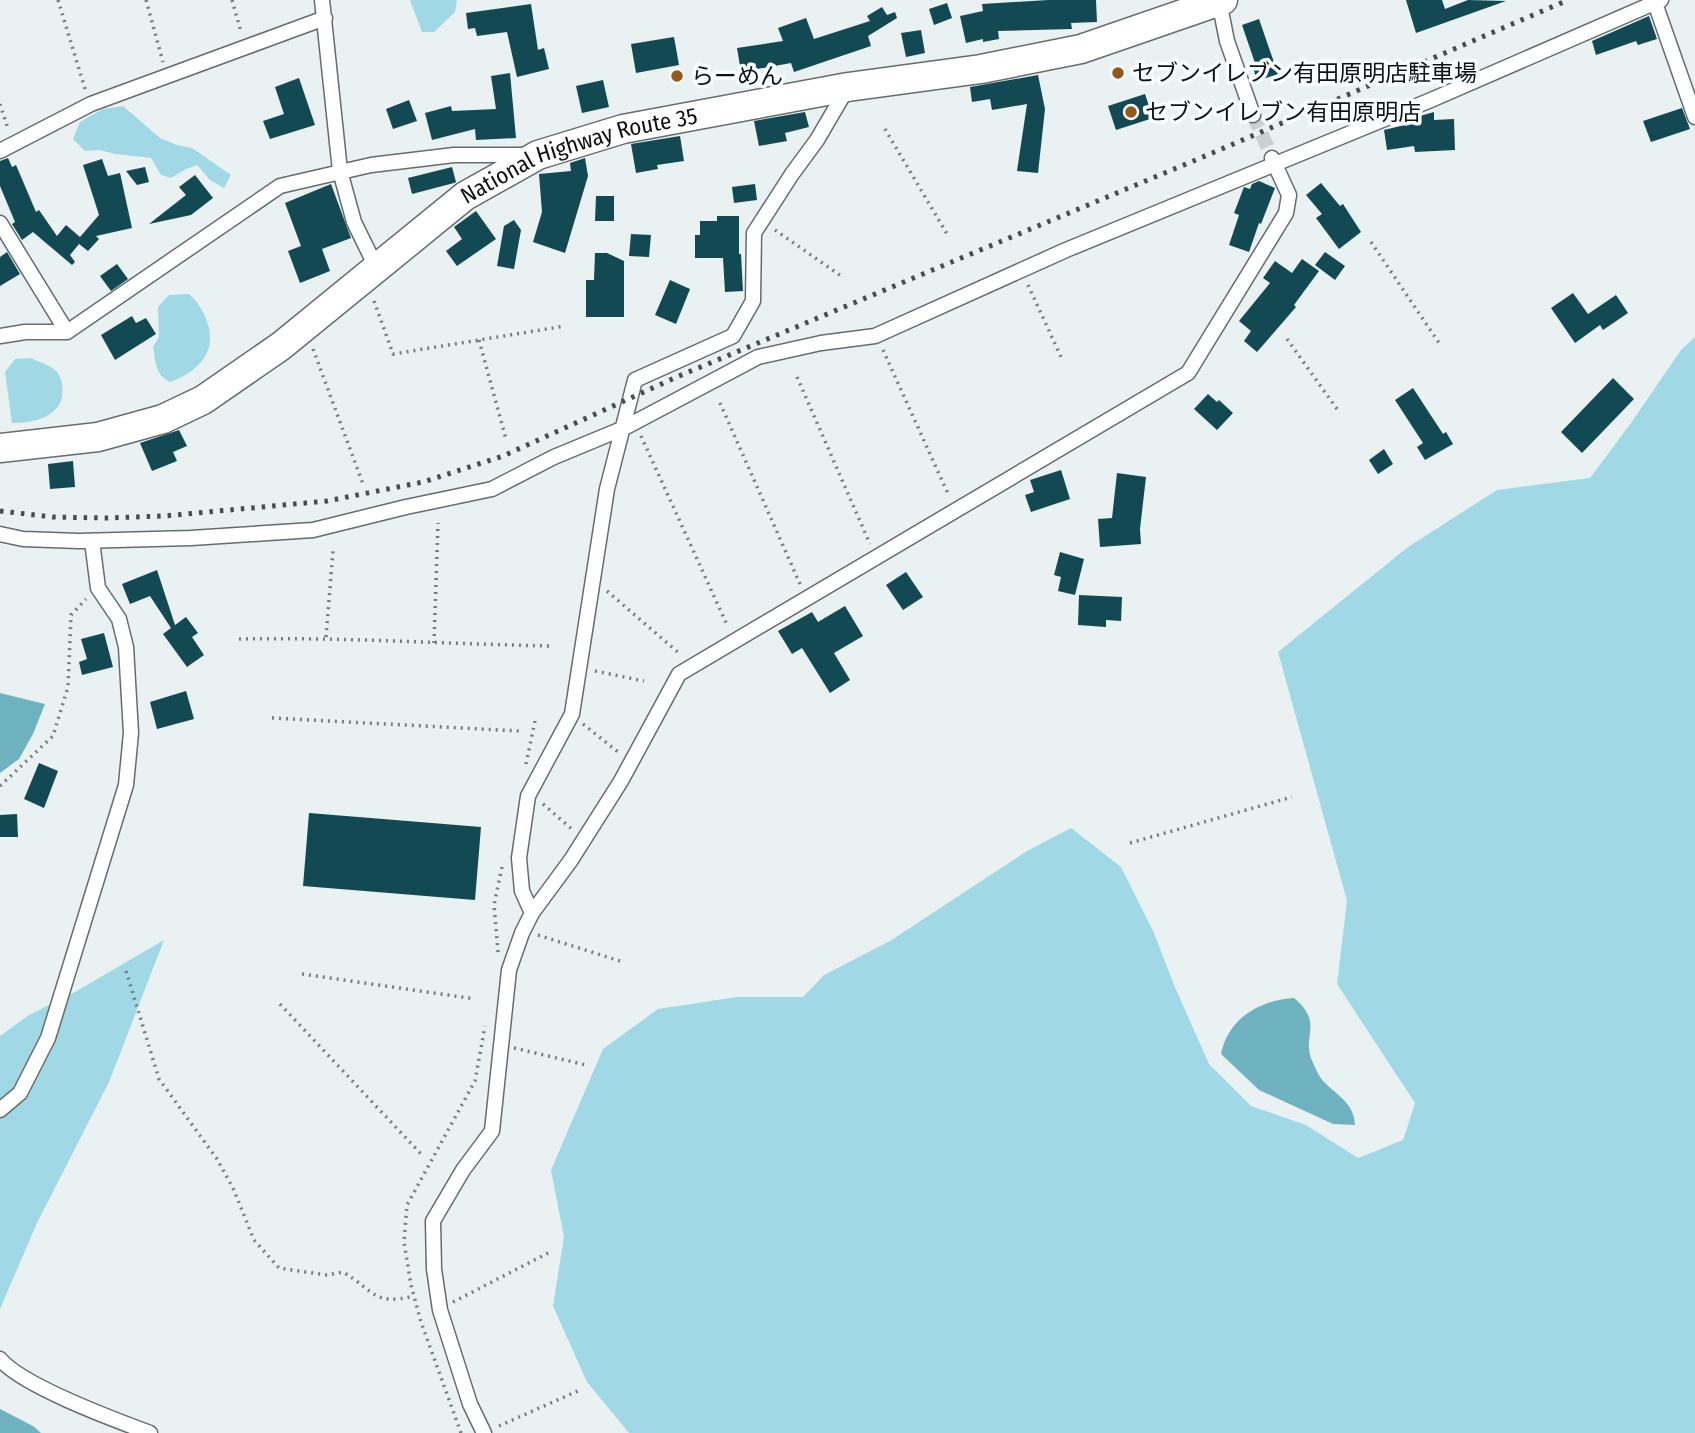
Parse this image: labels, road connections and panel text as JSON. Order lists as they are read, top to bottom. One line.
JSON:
{"streets":{"highway":["National Highway Route 35"]},"places":["セブンイレブン有田原明店駐車場","らーめん","セブンイレブン有田原明店"]}
